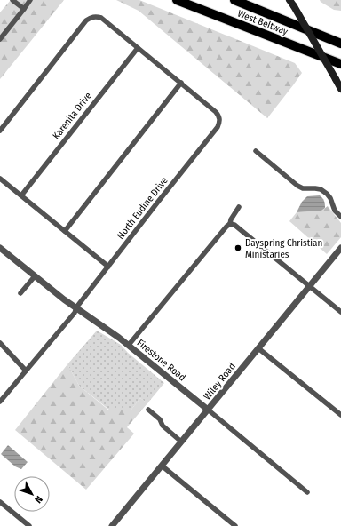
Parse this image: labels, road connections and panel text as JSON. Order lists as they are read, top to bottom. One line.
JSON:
{"streets":{"highway":["West Beltway"],"street":["Karenita Drive","North Eudine Drive","Firestone Road","Wiley Road"]},"crossings":[["North Eudine Drive","Firestone Road"],["Firestone Road","Wiley Road"]],"places":["Dayspring Christian Ministaries"],"north":"bottom right"}
